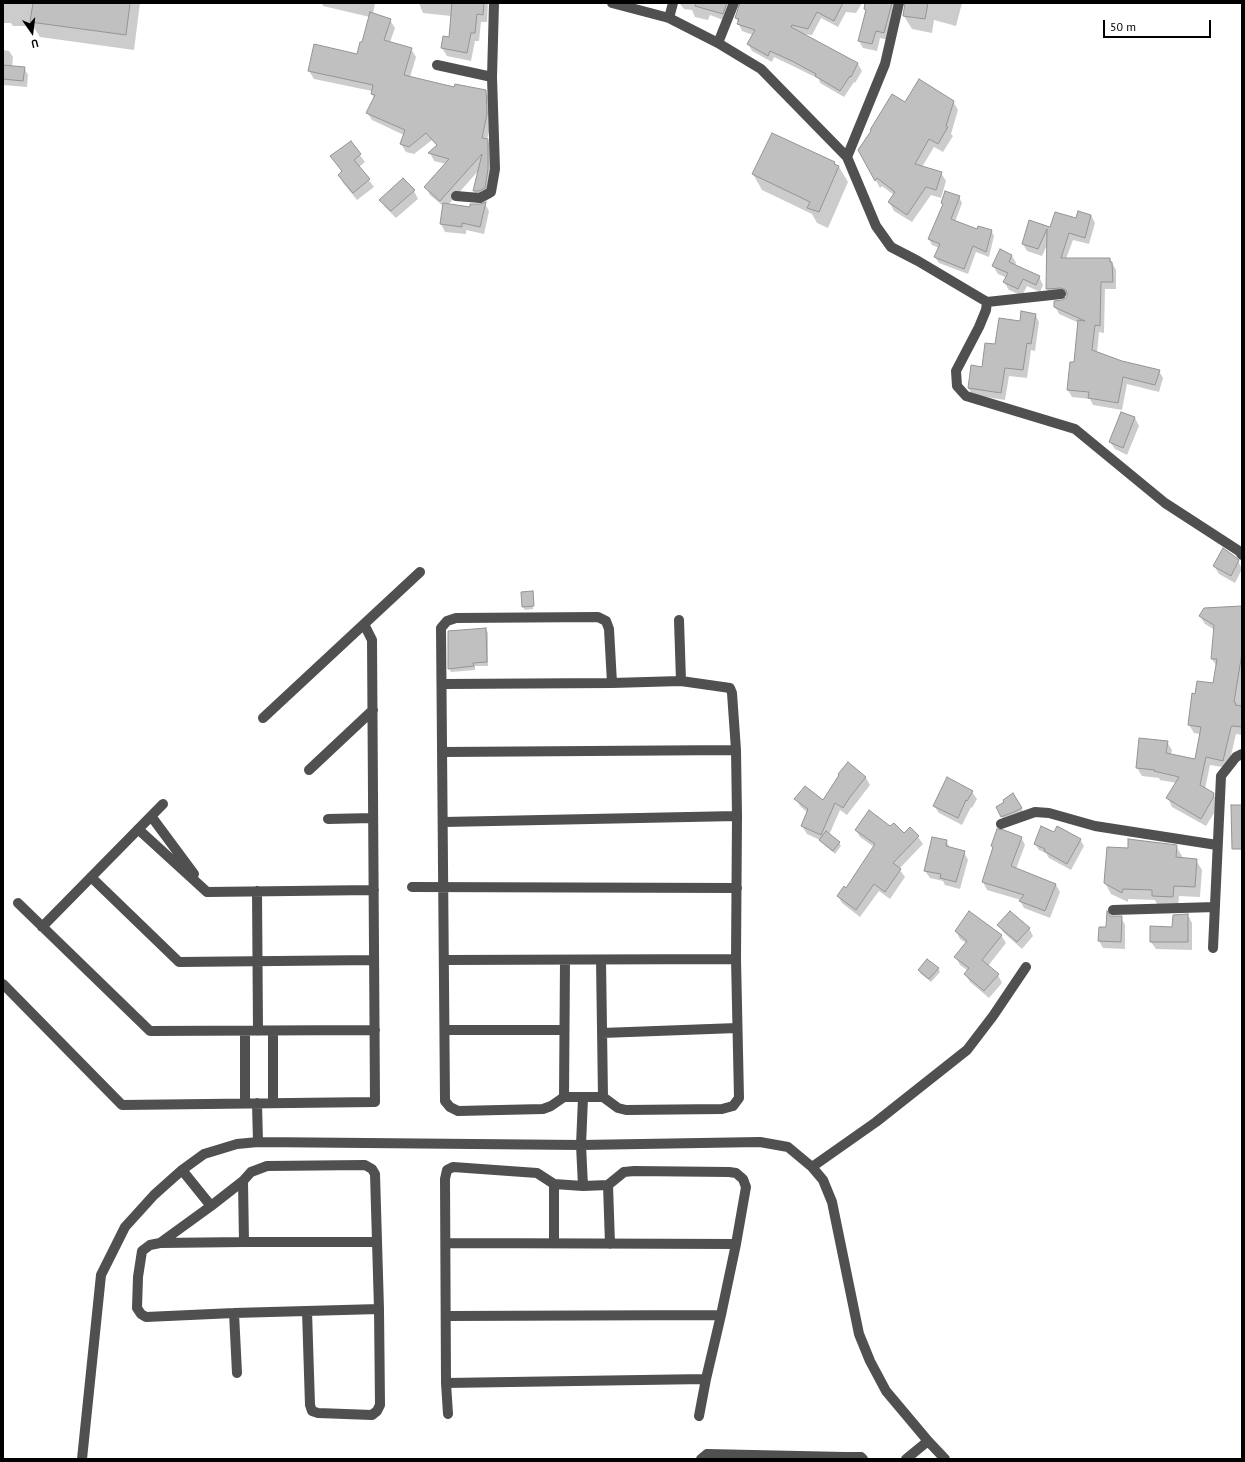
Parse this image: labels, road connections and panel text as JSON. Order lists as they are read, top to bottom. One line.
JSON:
{"scale_bar":"50 m","north":"bottom"}
